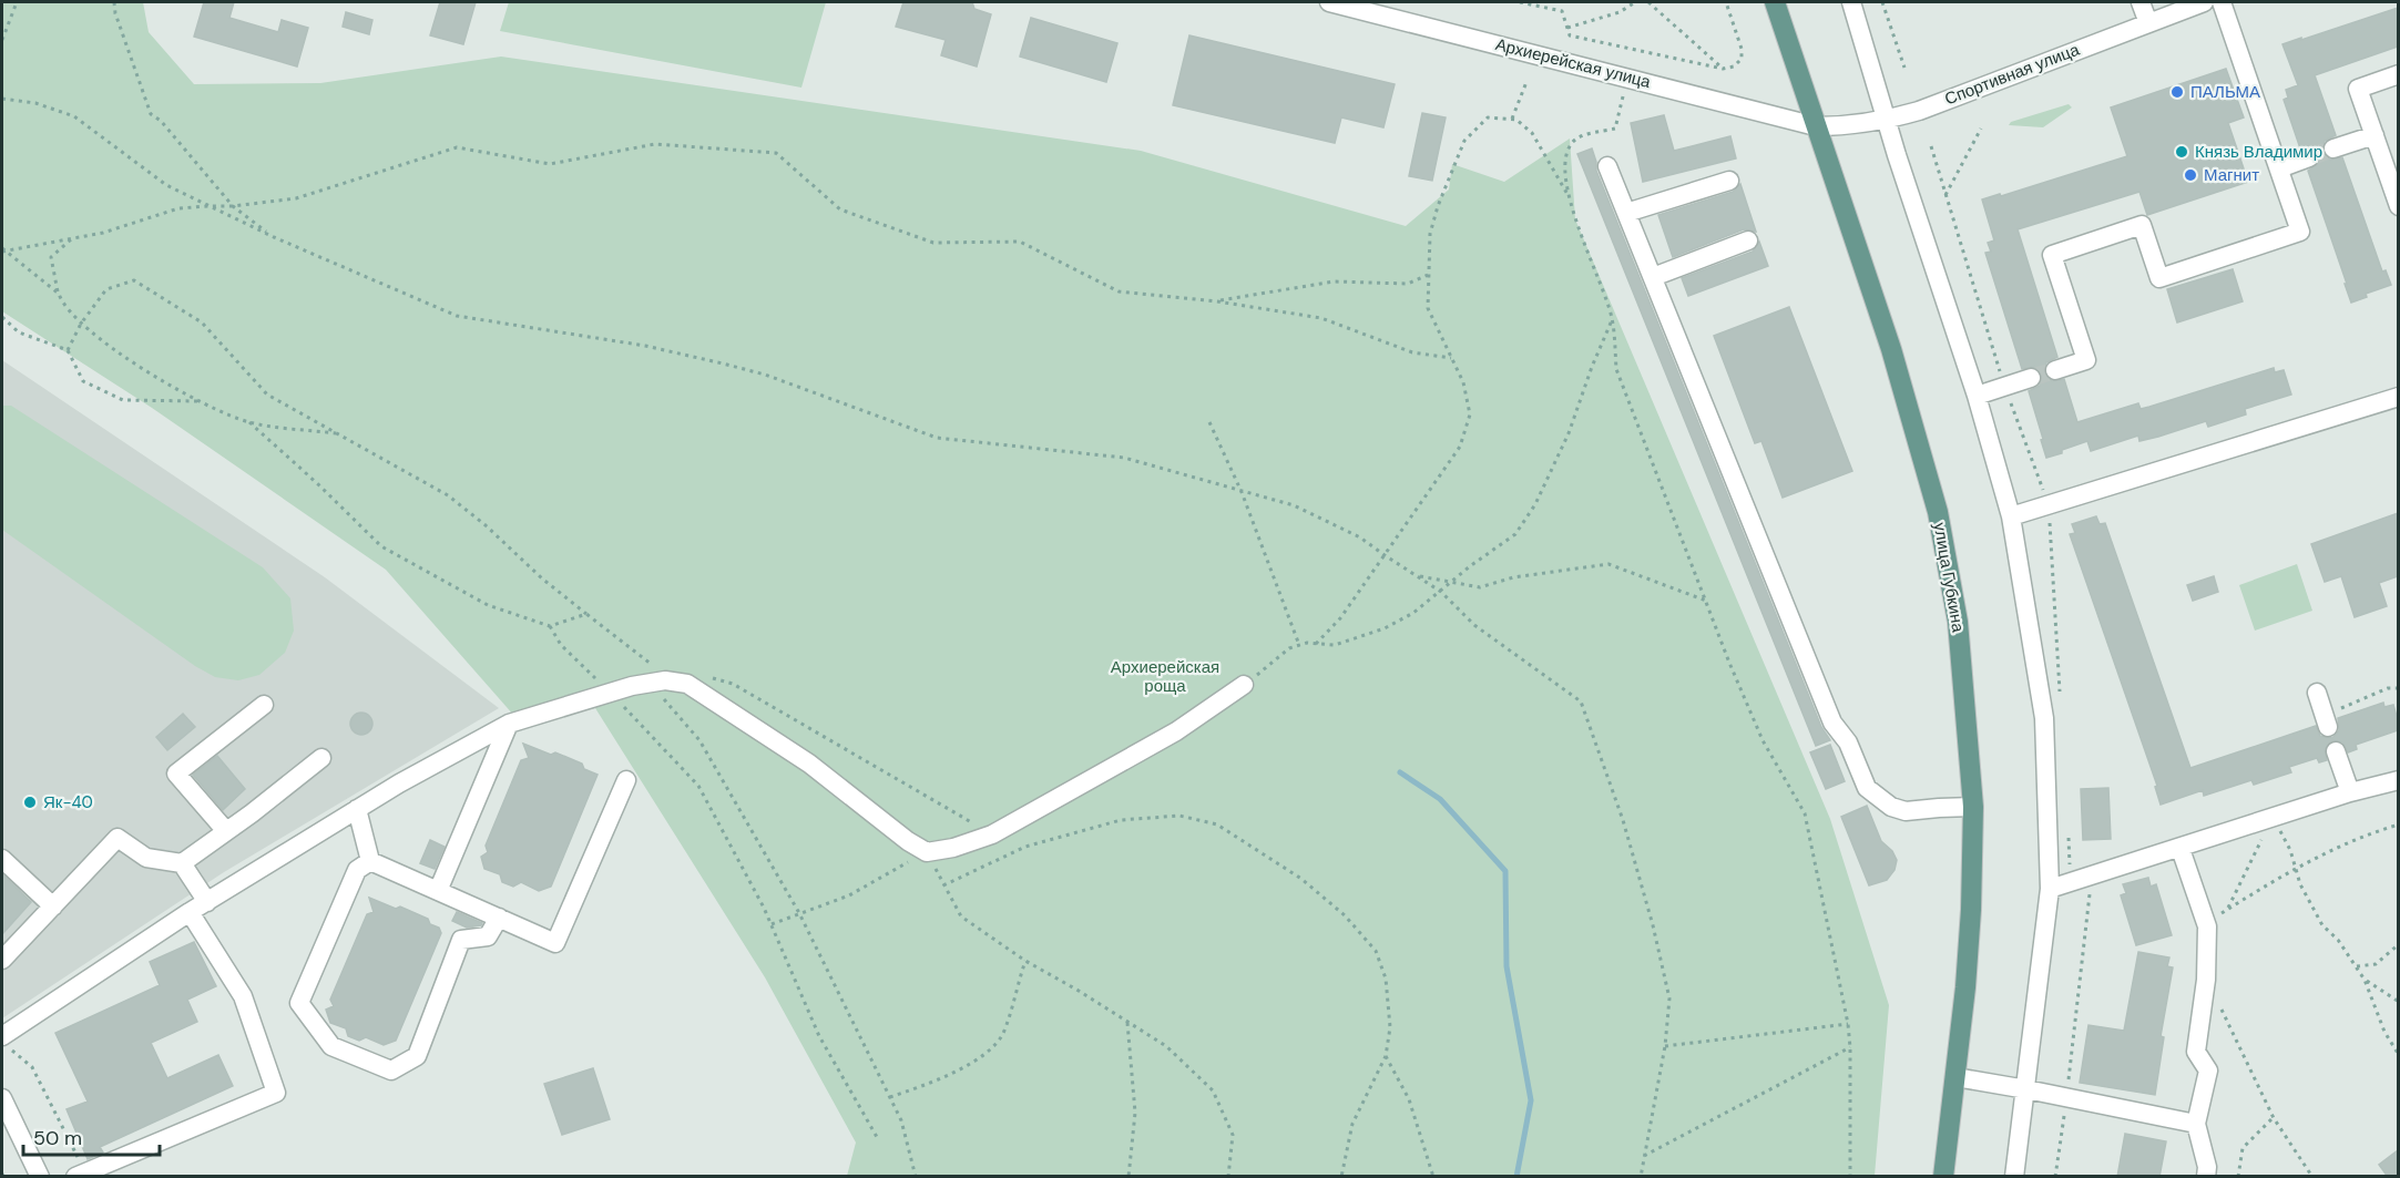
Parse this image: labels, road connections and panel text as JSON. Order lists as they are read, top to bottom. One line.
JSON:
{"streets":{"main road":["улица Губкина"],"street":["Архиерейская улица","Спортивная улица"]},"crossings":[["Архиерейская улица","Спортивная улица"],["Архиерейская улица","улица Губкина"],["Спортивная улица","улица Губкина"]],"parks":["Архиерейская роща"],"places":["ПАЛЬМА","Князь Владимир","Магнит","Як-40"],"scale_bar":"50 m"}
